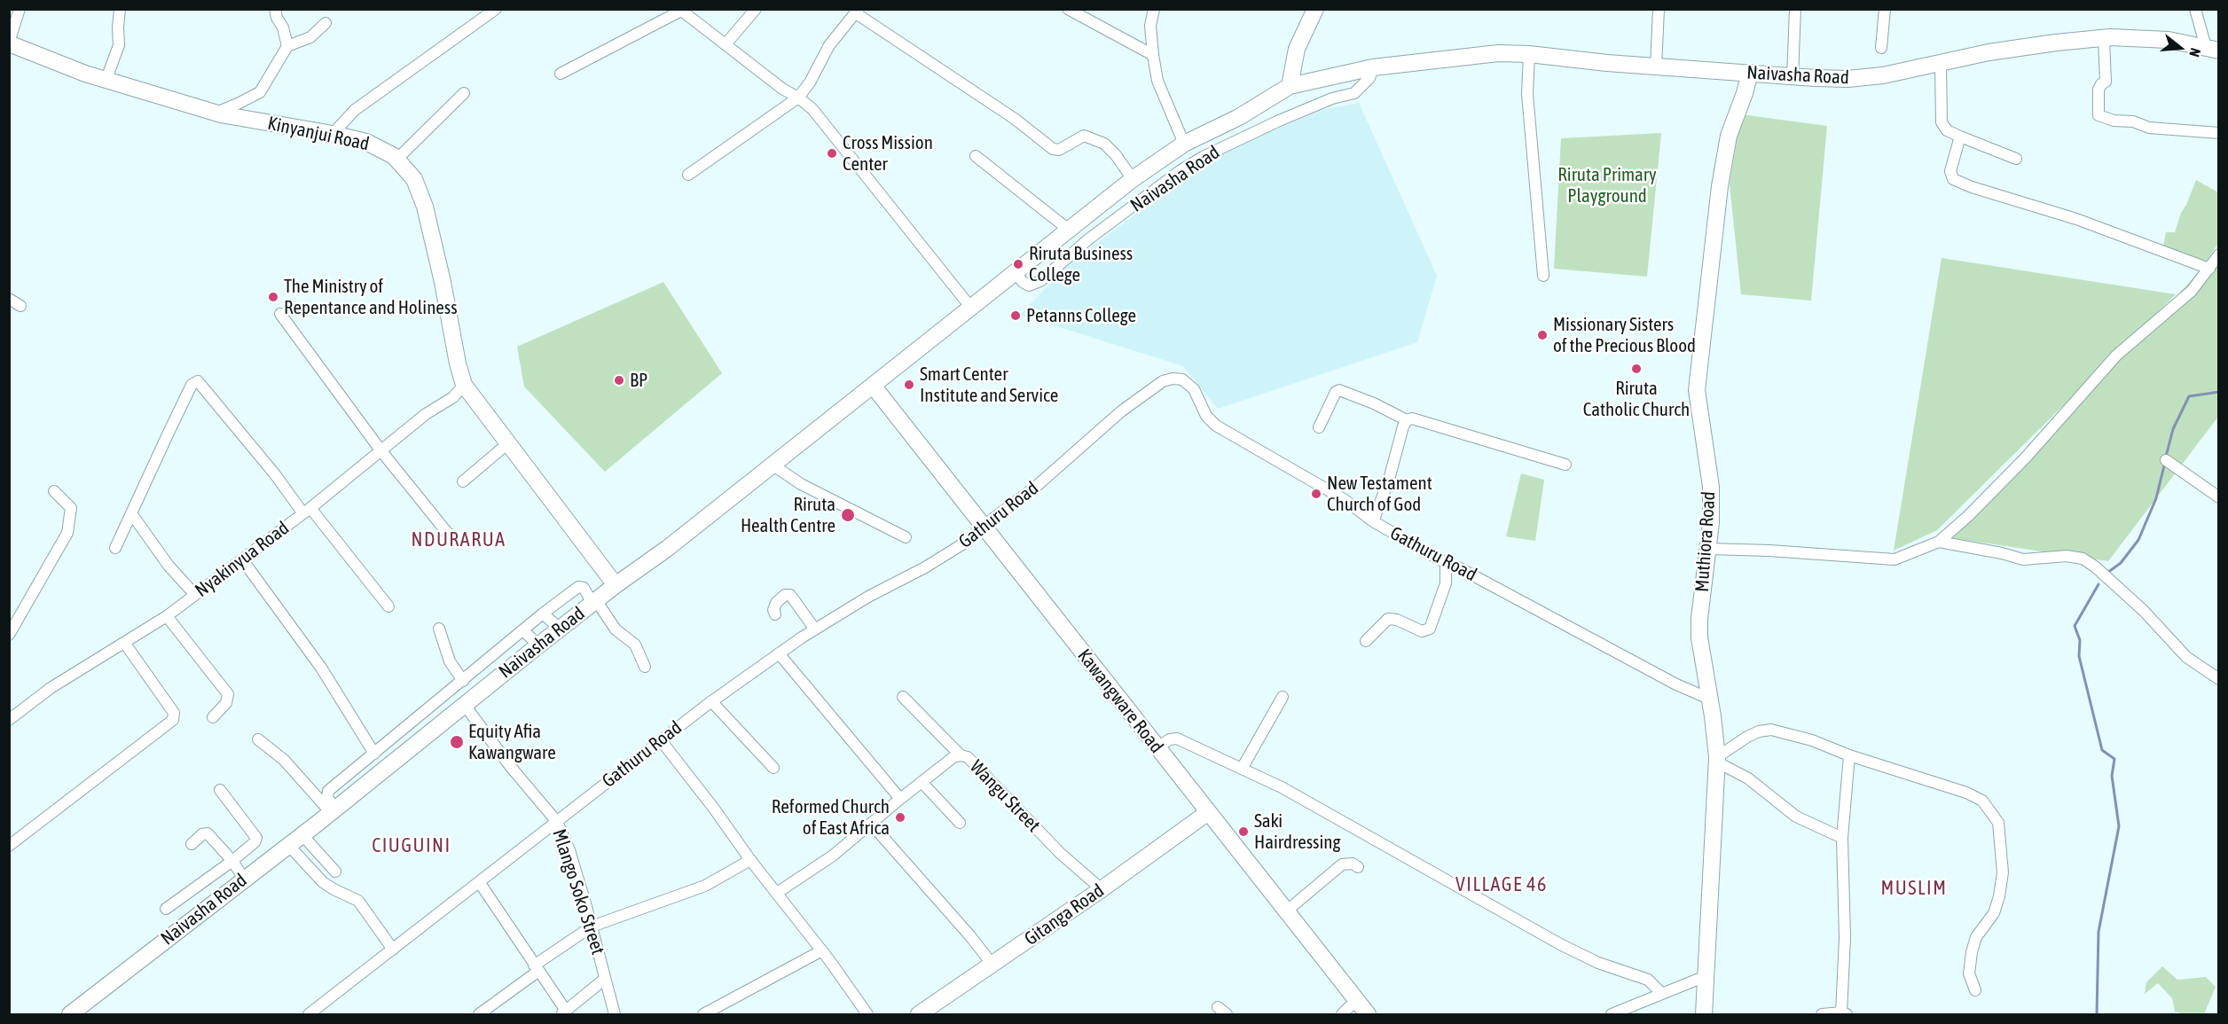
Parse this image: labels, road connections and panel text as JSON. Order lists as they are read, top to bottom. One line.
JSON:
{"streets":{"main road":["Naivasha Road","Kinyanjui Road","Muthiora Road","Kawangware Road","Gitanga Road"],"street":["Gathuru Road","Nyakinyua Road","Wangu Street","Mlango Soko Street"]},"crossings":[["Naivasha Road","Muthiora Road"],["Naivasha Road","Kawangware Road"],["Naivasha Road","Mlango Soko Street"],["Kinyanjui Road","Nyakinyua Road"],["Gathuru Road","Muthiora Road"],["Gathuru Road","Kawangware Road"],["Gathuru Road","Mlango Soko Street"],["Kawangware Road","Gitanga Road"],["Wangu Street","Gitanga Road"]],"districts":["NDURARUA","CIUGUINI","VILLAGE 46","MUSLIM"],"parks":["Riruta Primary Playground"],"places":["Cross Mission Center","Riruta Business College","The Ministry of Repentance and Holiness","Petanns College","Missionary Sisters of the Precious Blood","Riruta Catholic Church","BP","Smart Center Institute and Service","New Testament Church of God","Riruta Health Centre","Equity Afia Kawangware","Reformed Church of East Africa","Saki Hairdressing"],"north":"right"}
